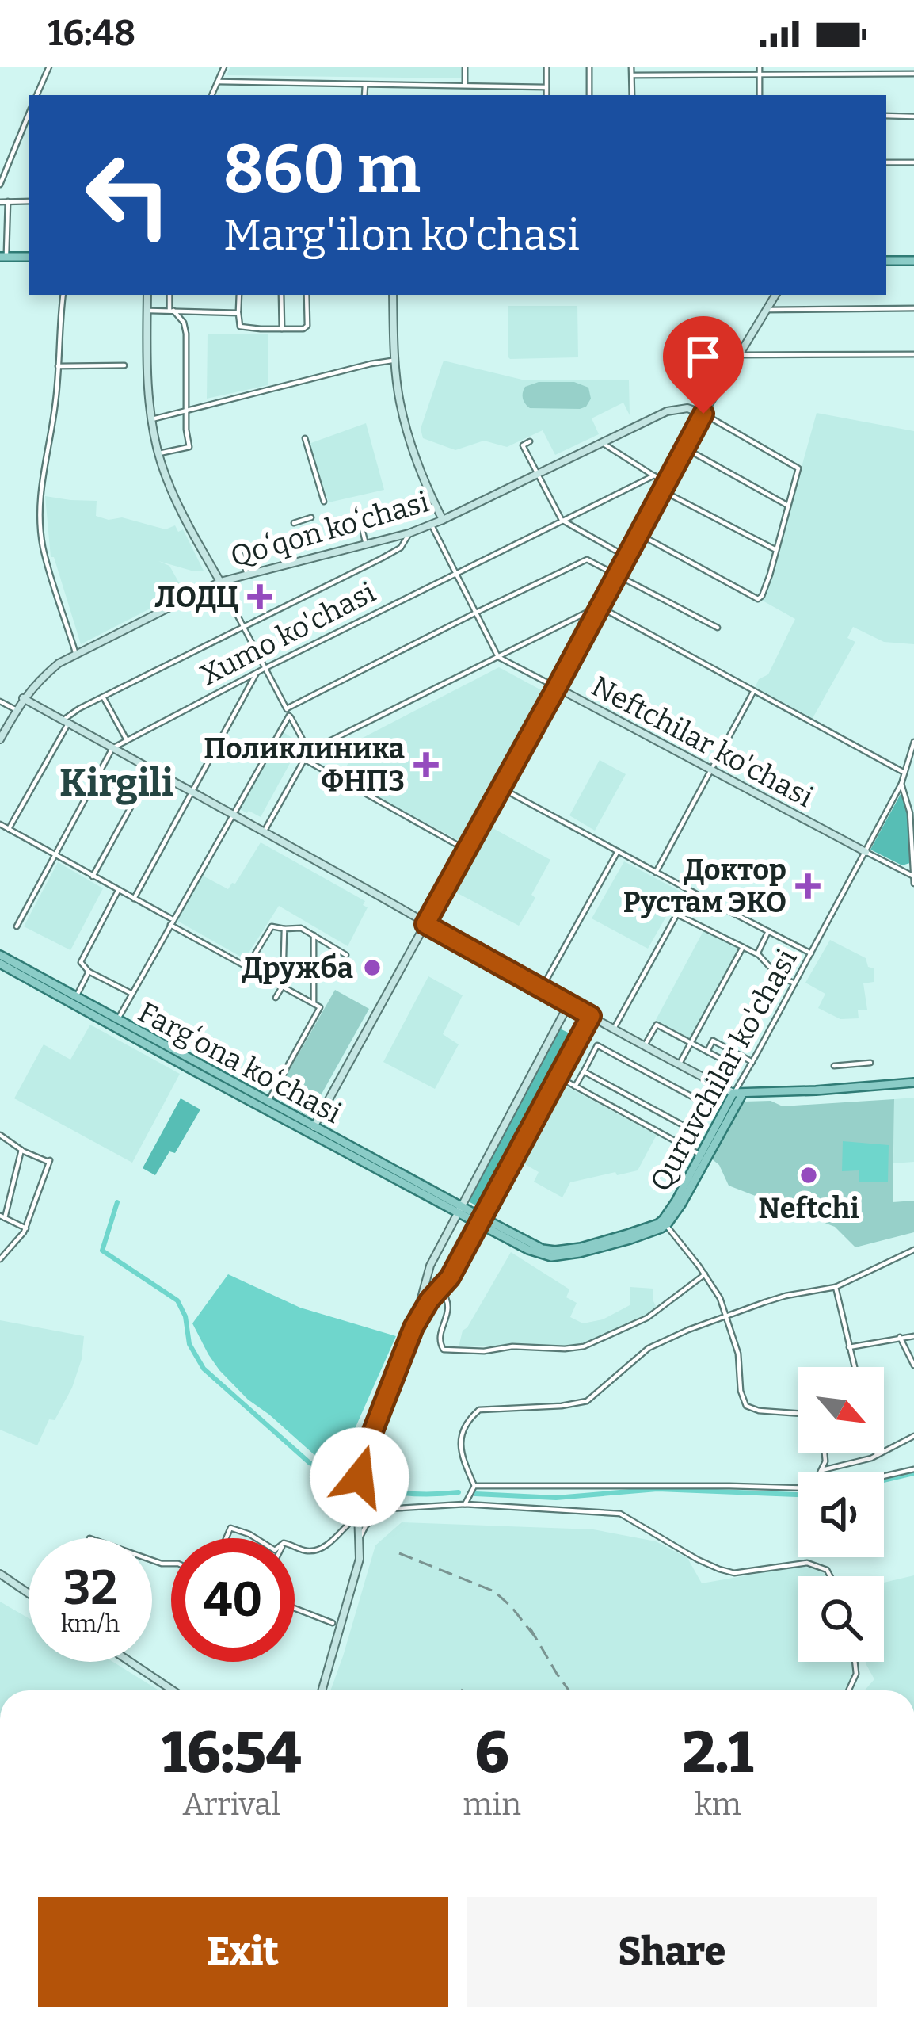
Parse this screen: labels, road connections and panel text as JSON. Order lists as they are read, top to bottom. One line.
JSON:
{"streets":{"main road":["Fargʻona koʻchasi","Quruvchilar ko'chasi"],"street":["Qoʻqon koʻchasi","Xumo ko'chasi","Neftchilar ko'chasi"]},"crossings":[["Neftchilar ko'chasi","Quruvchilar ko'chasi"],["Fargʻona koʻchasi","Quruvchilar ko'chasi"]],"districts":["Kirgili"],"places":{"health":["ЛОДЦ","Поликлиника ФНПЗ","Доктор Рустам ЭКО"],"other":["Дружба","Neftchi"]},"north":"bottom right","page":{"status":"16:48","turn":["860 m","Marg'ilon ko'chasi"],"speed":"32 km/h","limit":"40","eta":["16:54","Arrival","6","min","2.1","km"],"buttons":["Exit","Share"]}}
